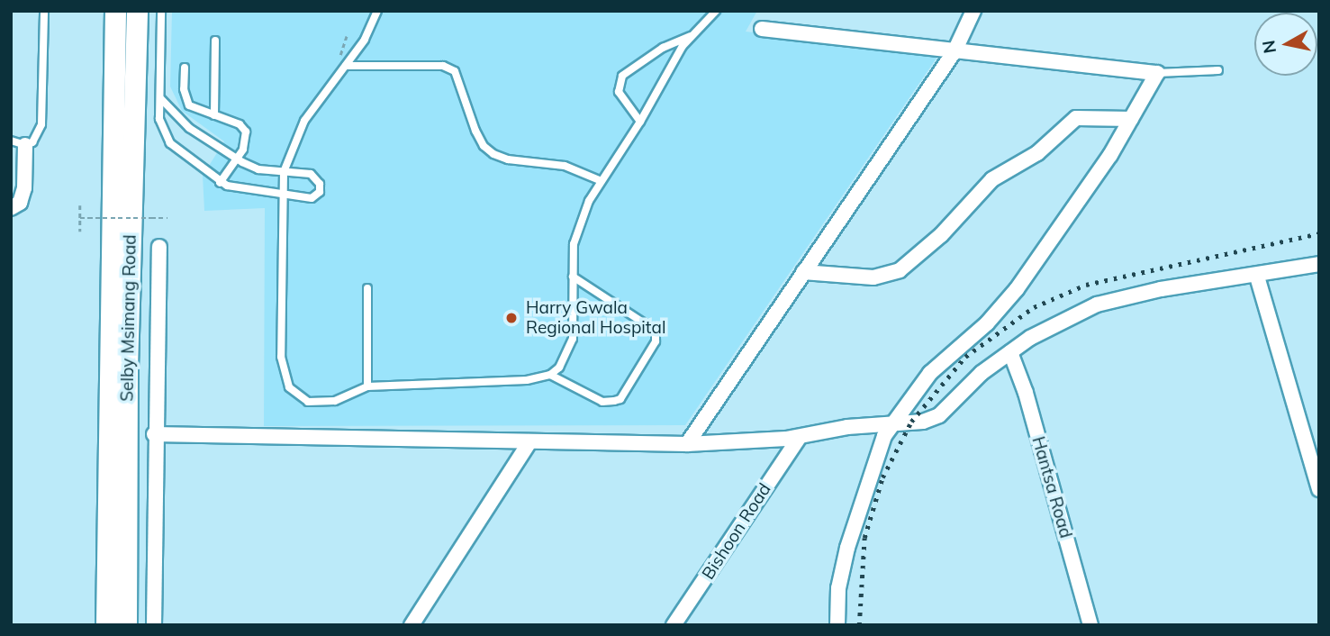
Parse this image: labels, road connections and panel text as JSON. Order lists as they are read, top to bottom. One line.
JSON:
{"streets":{"main road":["Selby Msimang Road"],"street":["Hantsa Road","Bishoon Road"]},"places":["Harry Gwala Regional Hospital"],"north":"left"}
